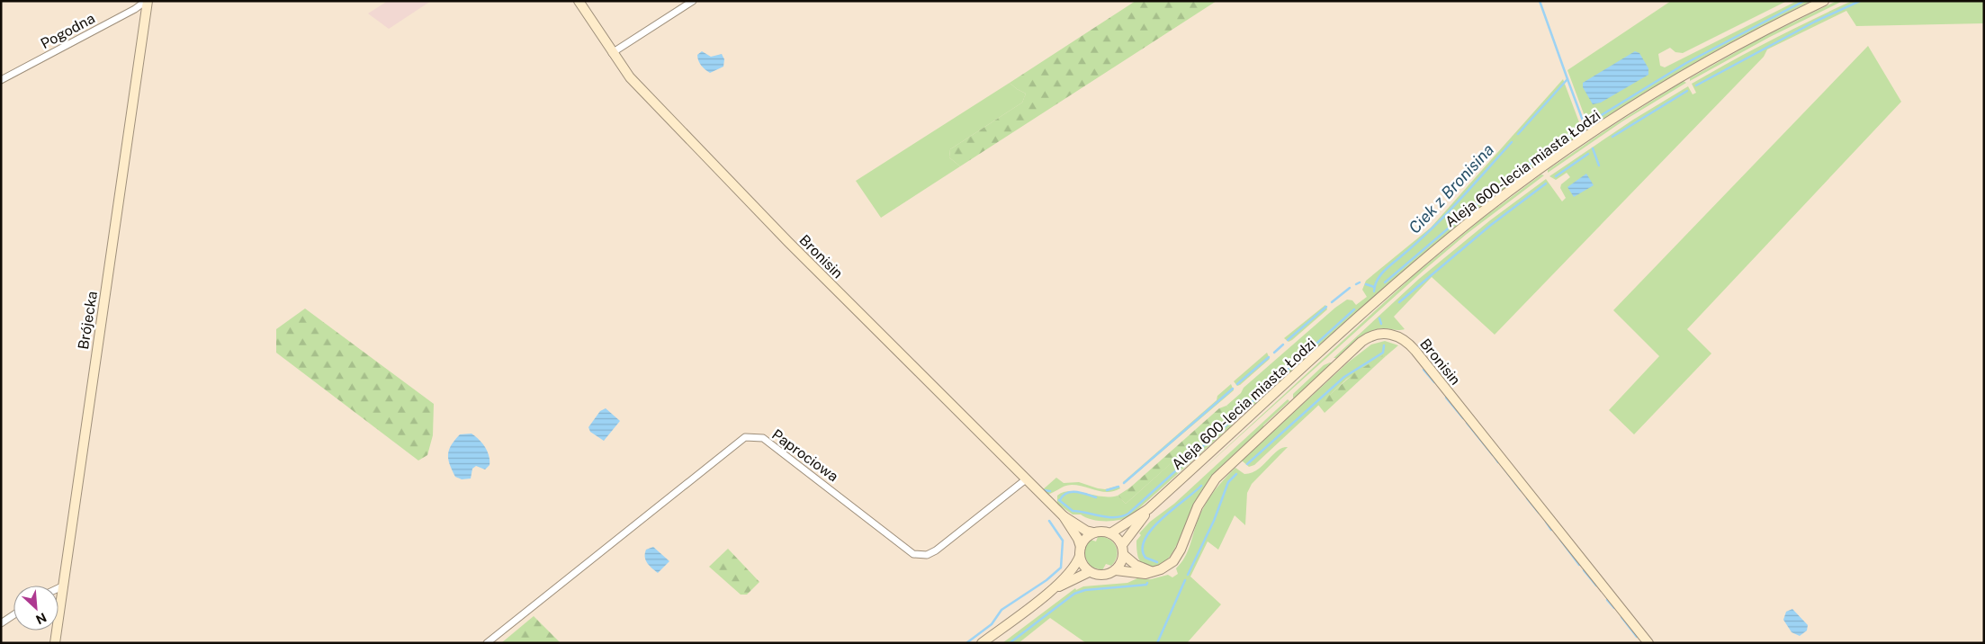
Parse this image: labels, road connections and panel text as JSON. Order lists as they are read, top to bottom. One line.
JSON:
{"streets":{"street":["Pogodna","Aleja 600-lecia miasta Łodzi","Bronisin","Brójecka","Paprociowa"]},"crossings":[["Pogodna","Brójecka"],["Aleja 600-lecia miasta Łodzi","Bronisin"],["Bronisin","Paprociowa"]],"water":["Ciek z Bronisina"],"north":"bottom right"}
